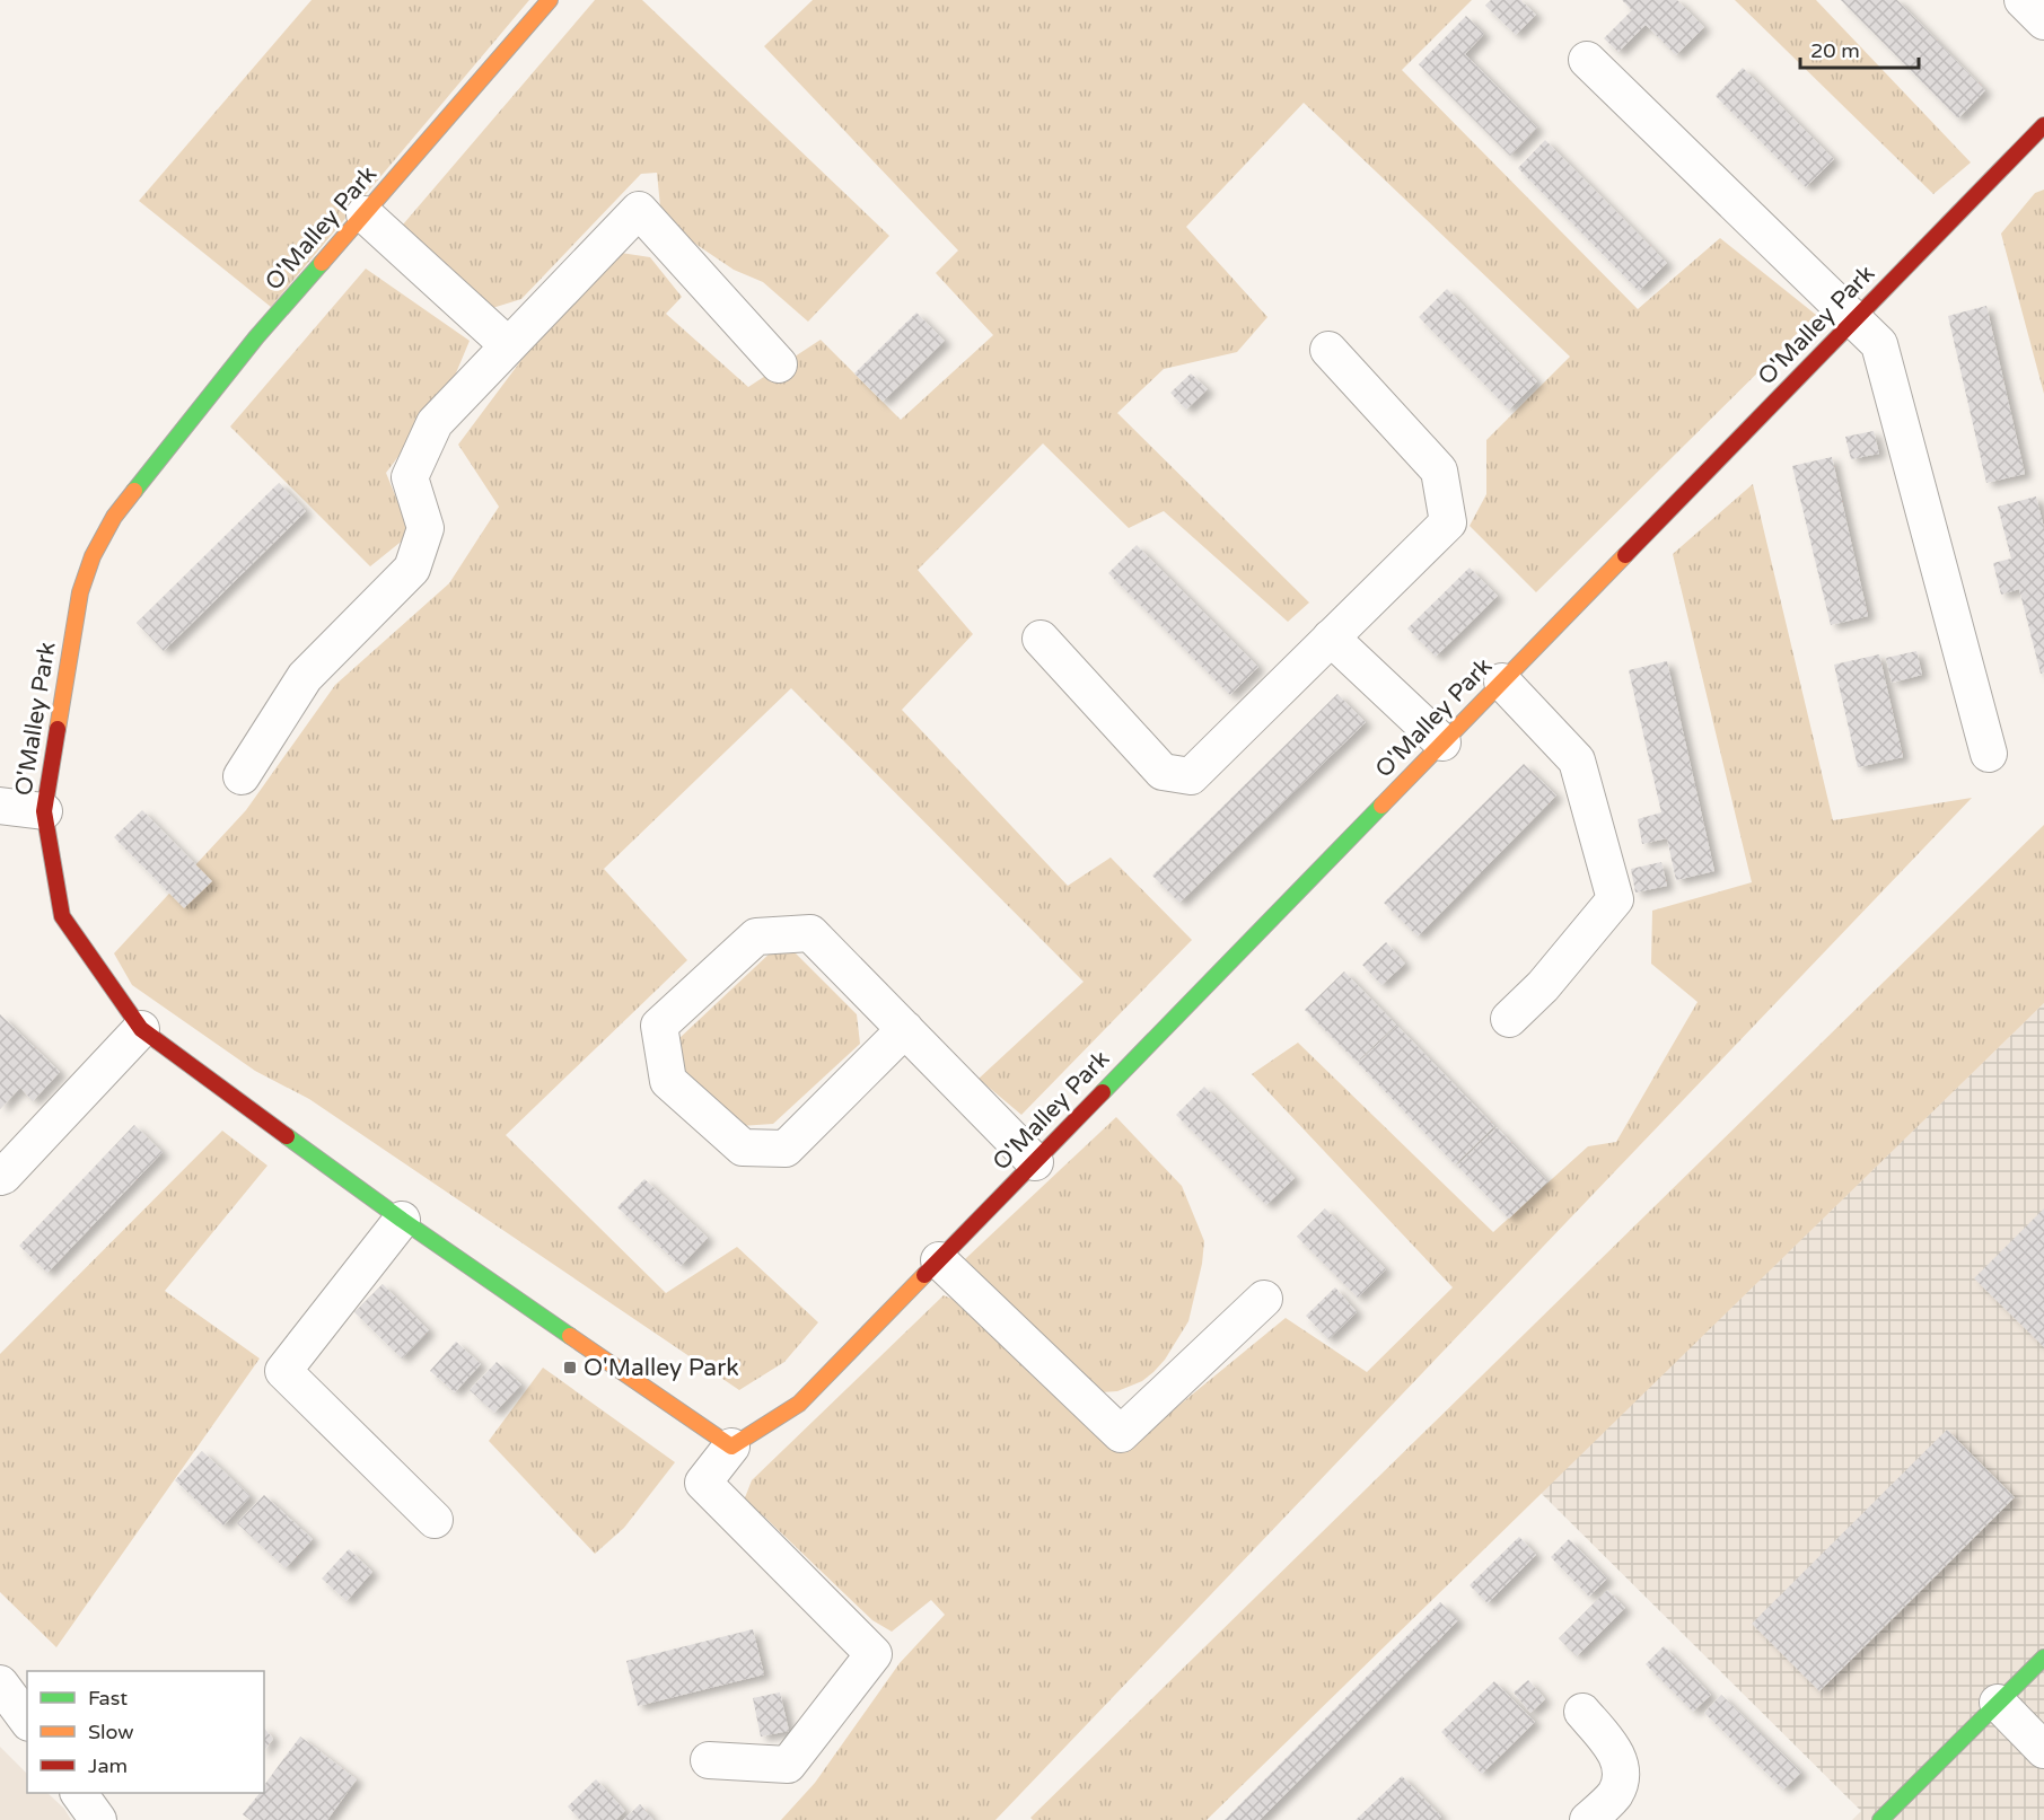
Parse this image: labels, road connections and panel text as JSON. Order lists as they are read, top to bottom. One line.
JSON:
{"streets":{"street":["O'Malley Park"]},"places":{"transit":["O'Malley Park"]},"legend":["Fast","Slow","Jam"],"scale_bar":"20 m"}
